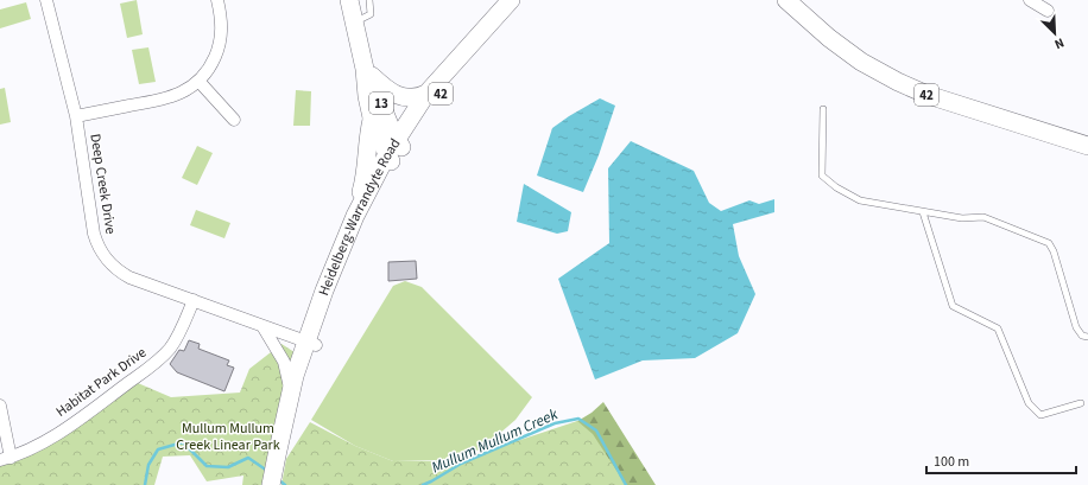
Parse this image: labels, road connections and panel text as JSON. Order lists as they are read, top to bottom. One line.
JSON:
{"streets":{"main road":["42","13","Heidelberg-Warrandyte Road"],"street":["Deep Creek Drive","Habitat Park Drive"]},"crossings":[["13","Heidelberg-Warrandyte Road"],["Deep Creek Drive","Heidelberg-Warrandyte Road"],["Deep Creek Drive","Habitat Park Drive"]],"water":["Mullum Mullum Creek"],"parks":["Mullum Mullum Creek Linear Park"],"scale_bar":"100 m","north":"bottom right"}
